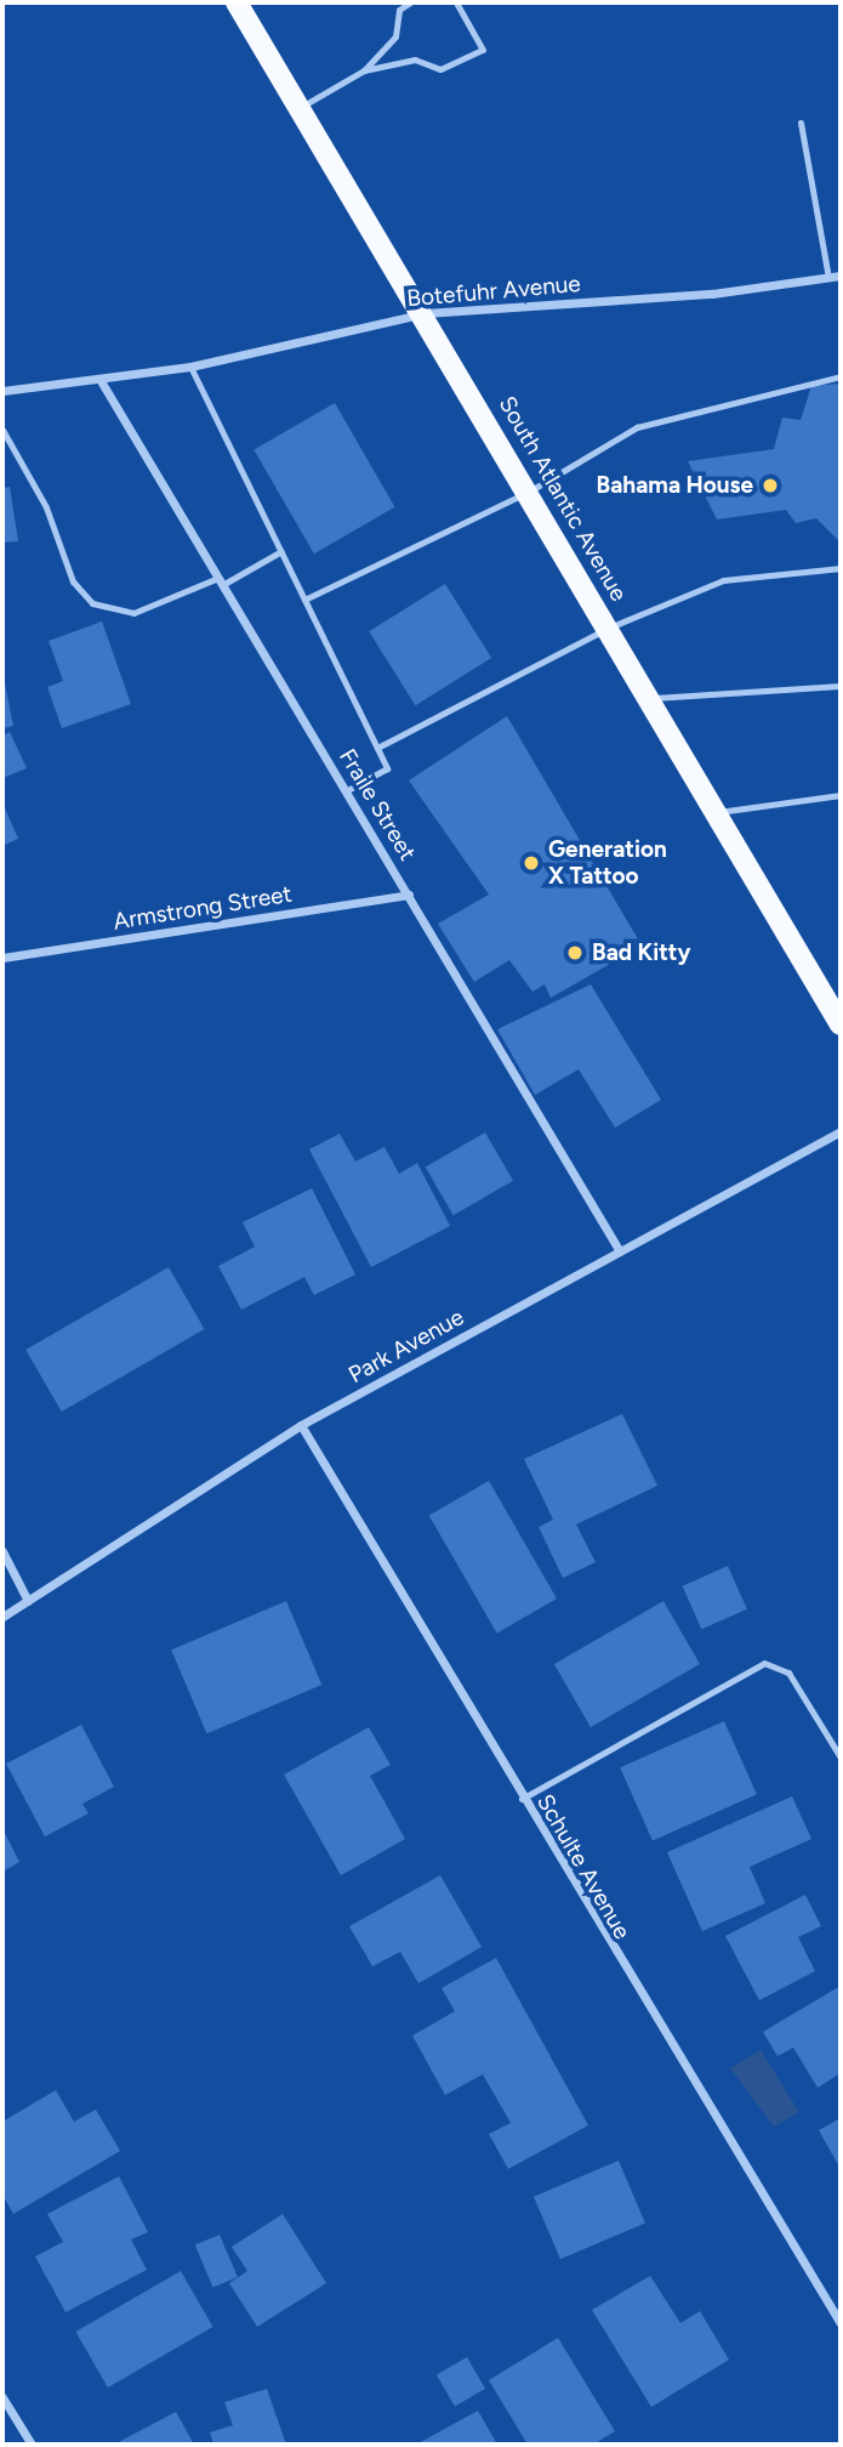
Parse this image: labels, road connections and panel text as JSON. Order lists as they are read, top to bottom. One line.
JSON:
{"streets":{"main road":["South Atlantic Avenue"],"street":["Botefuhr Avenue","Fraile Street","Armstrong Street","Park Avenue","Schulte Avenue"]},"crossings":[["Botefuhr Avenue","South Atlantic Avenue"],["Botefuhr Avenue","Fraile Street"],["Fraile Street","Armstrong Street"],["Fraile Street","Park Avenue"],["Park Avenue","Schulte Avenue"]],"places":["Bahama House","Generation X Tattoo","Bad Kitty"]}
